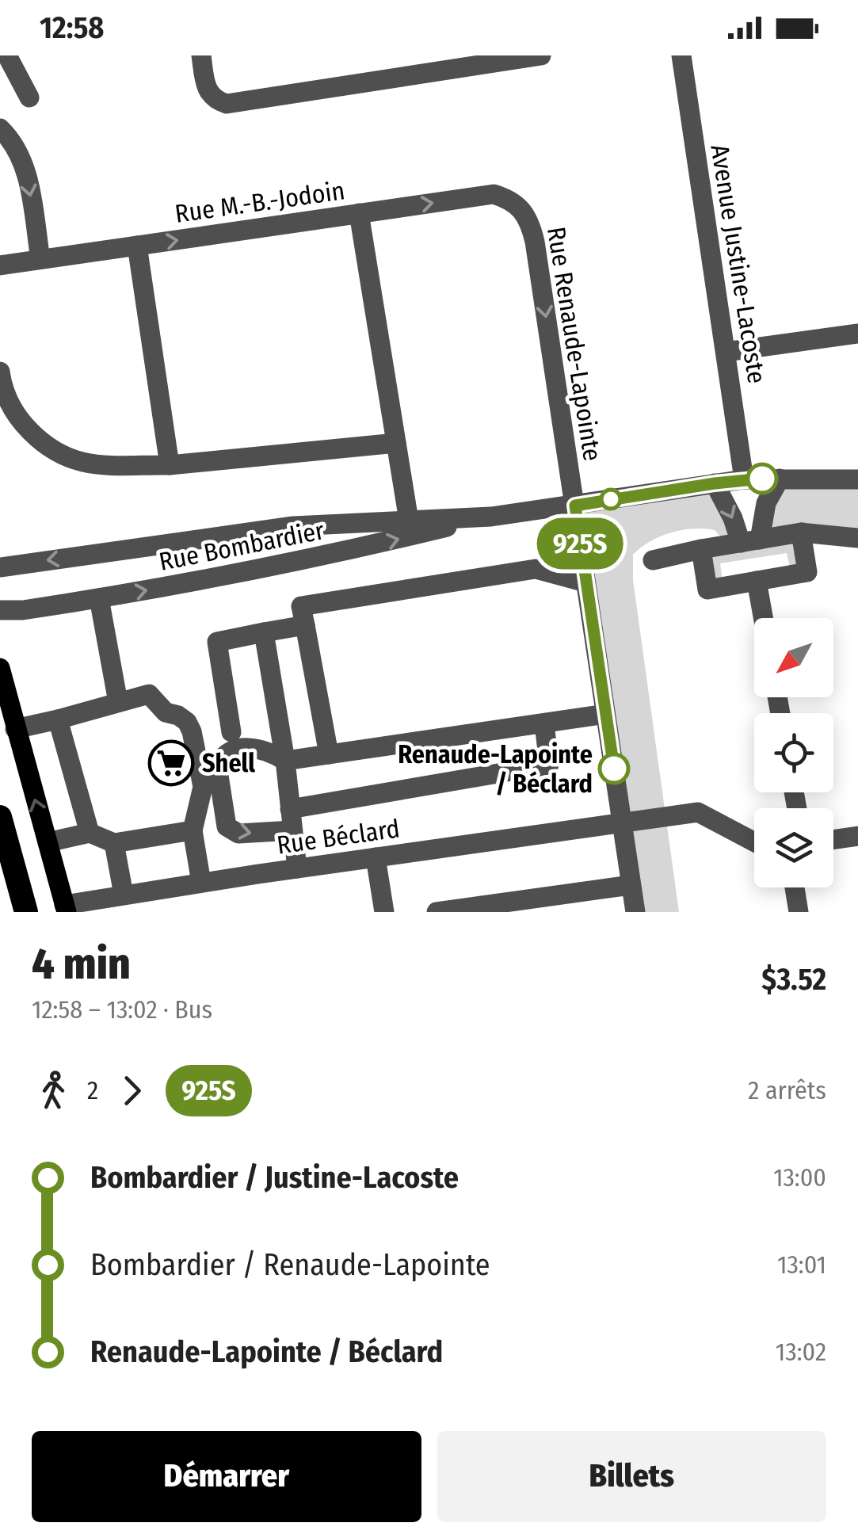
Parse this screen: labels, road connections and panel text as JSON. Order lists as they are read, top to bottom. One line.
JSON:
{"streets":{"street":["Rue M.-B.-Jodoin","Avenue Justine-Lacoste","Rue Renaude-Lapointe","Rue Bombardier","Rue Béclard"]},"crossings":[["Rue M.-B.-Jodoin","Rue Renaude-Lapointe"],["Avenue Justine-Lacoste","Rue Bombardier"],["Rue Renaude-Lapointe","Rue Bombardier"],["Rue Renaude-Lapointe","Rue Béclard"]],"places":{"supermarket":["Shell"],"other":["Renaude-Lapointe / Béclard"]},"lines":["bus line 925S"],"north":"bottom left","page":{"status":"12:58","on_map":"925S","heading":["4 min","12:58 – 13:02 · Bus","$3.52"],"legs":["2","925S","2 arrêts"],"list":[{"name":"Bombardier / Justine-Lacoste","value":"13:00"},{"name":"Bombardier / Renaude-Lapointe","value":"13:01"},{"name":"Renaude-Lapointe / Béclard","value":"13:02"}],"buttons":["Démarrer","Billets"]}}
